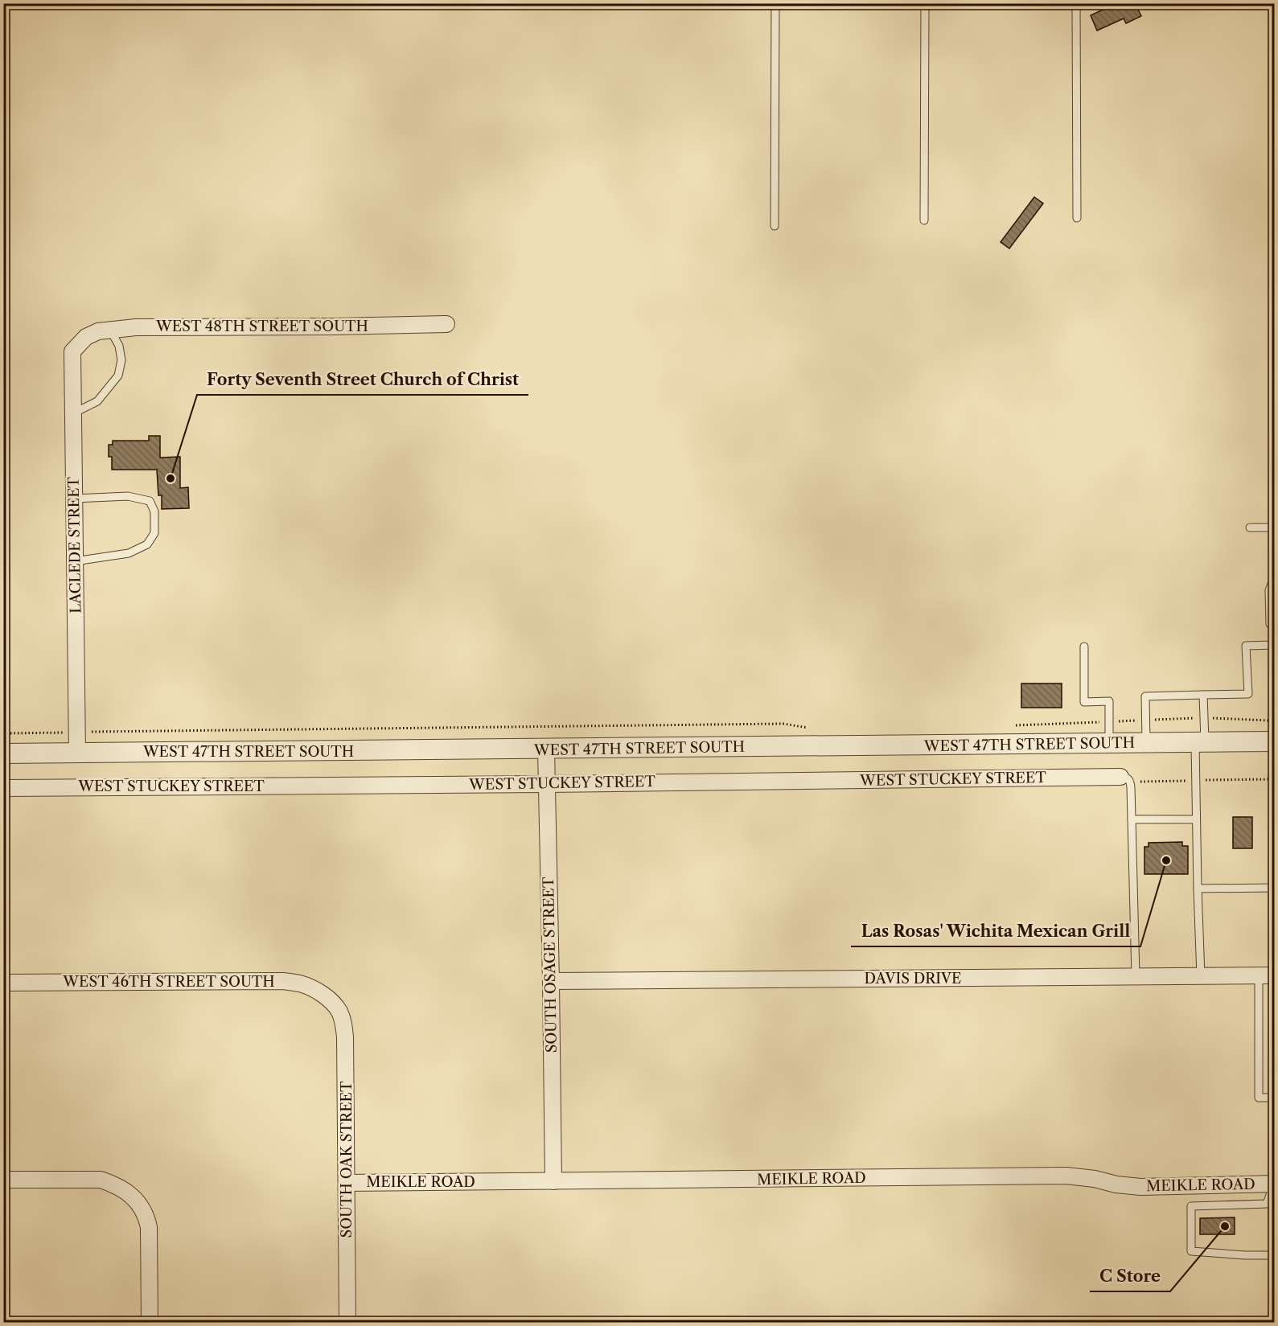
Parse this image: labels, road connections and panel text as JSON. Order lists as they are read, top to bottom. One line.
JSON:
{"streets":{"street":["WEST 48TH STREET SOUTH","LACLEDE STREET","WEST 47TH STREET SOUTH","WEST STUCKEY STREET","SOUTH OSAGE STREET","DAVIS DRIVE","WEST 46TH STREET SOUTH","SOUTH OAK STREET","MEIKLE ROAD"]},"crossings":[["WEST 48TH STREET SOUTH","LACLEDE STREET"],["LACLEDE STREET","WEST 47TH STREET SOUTH"],["WEST 47TH STREET SOUTH","SOUTH OSAGE STREET"],["WEST STUCKEY STREET","SOUTH OSAGE STREET"],["SOUTH OSAGE STREET","DAVIS DRIVE"],["SOUTH OSAGE STREET","MEIKLE ROAD"],["WEST 46TH STREET SOUTH","SOUTH OAK STREET"],["SOUTH OAK STREET","MEIKLE ROAD"]],"places":["Forty Seventh Street Church of Christ","Las Rosas' Wichita Mexican Grill","C Store"]}
